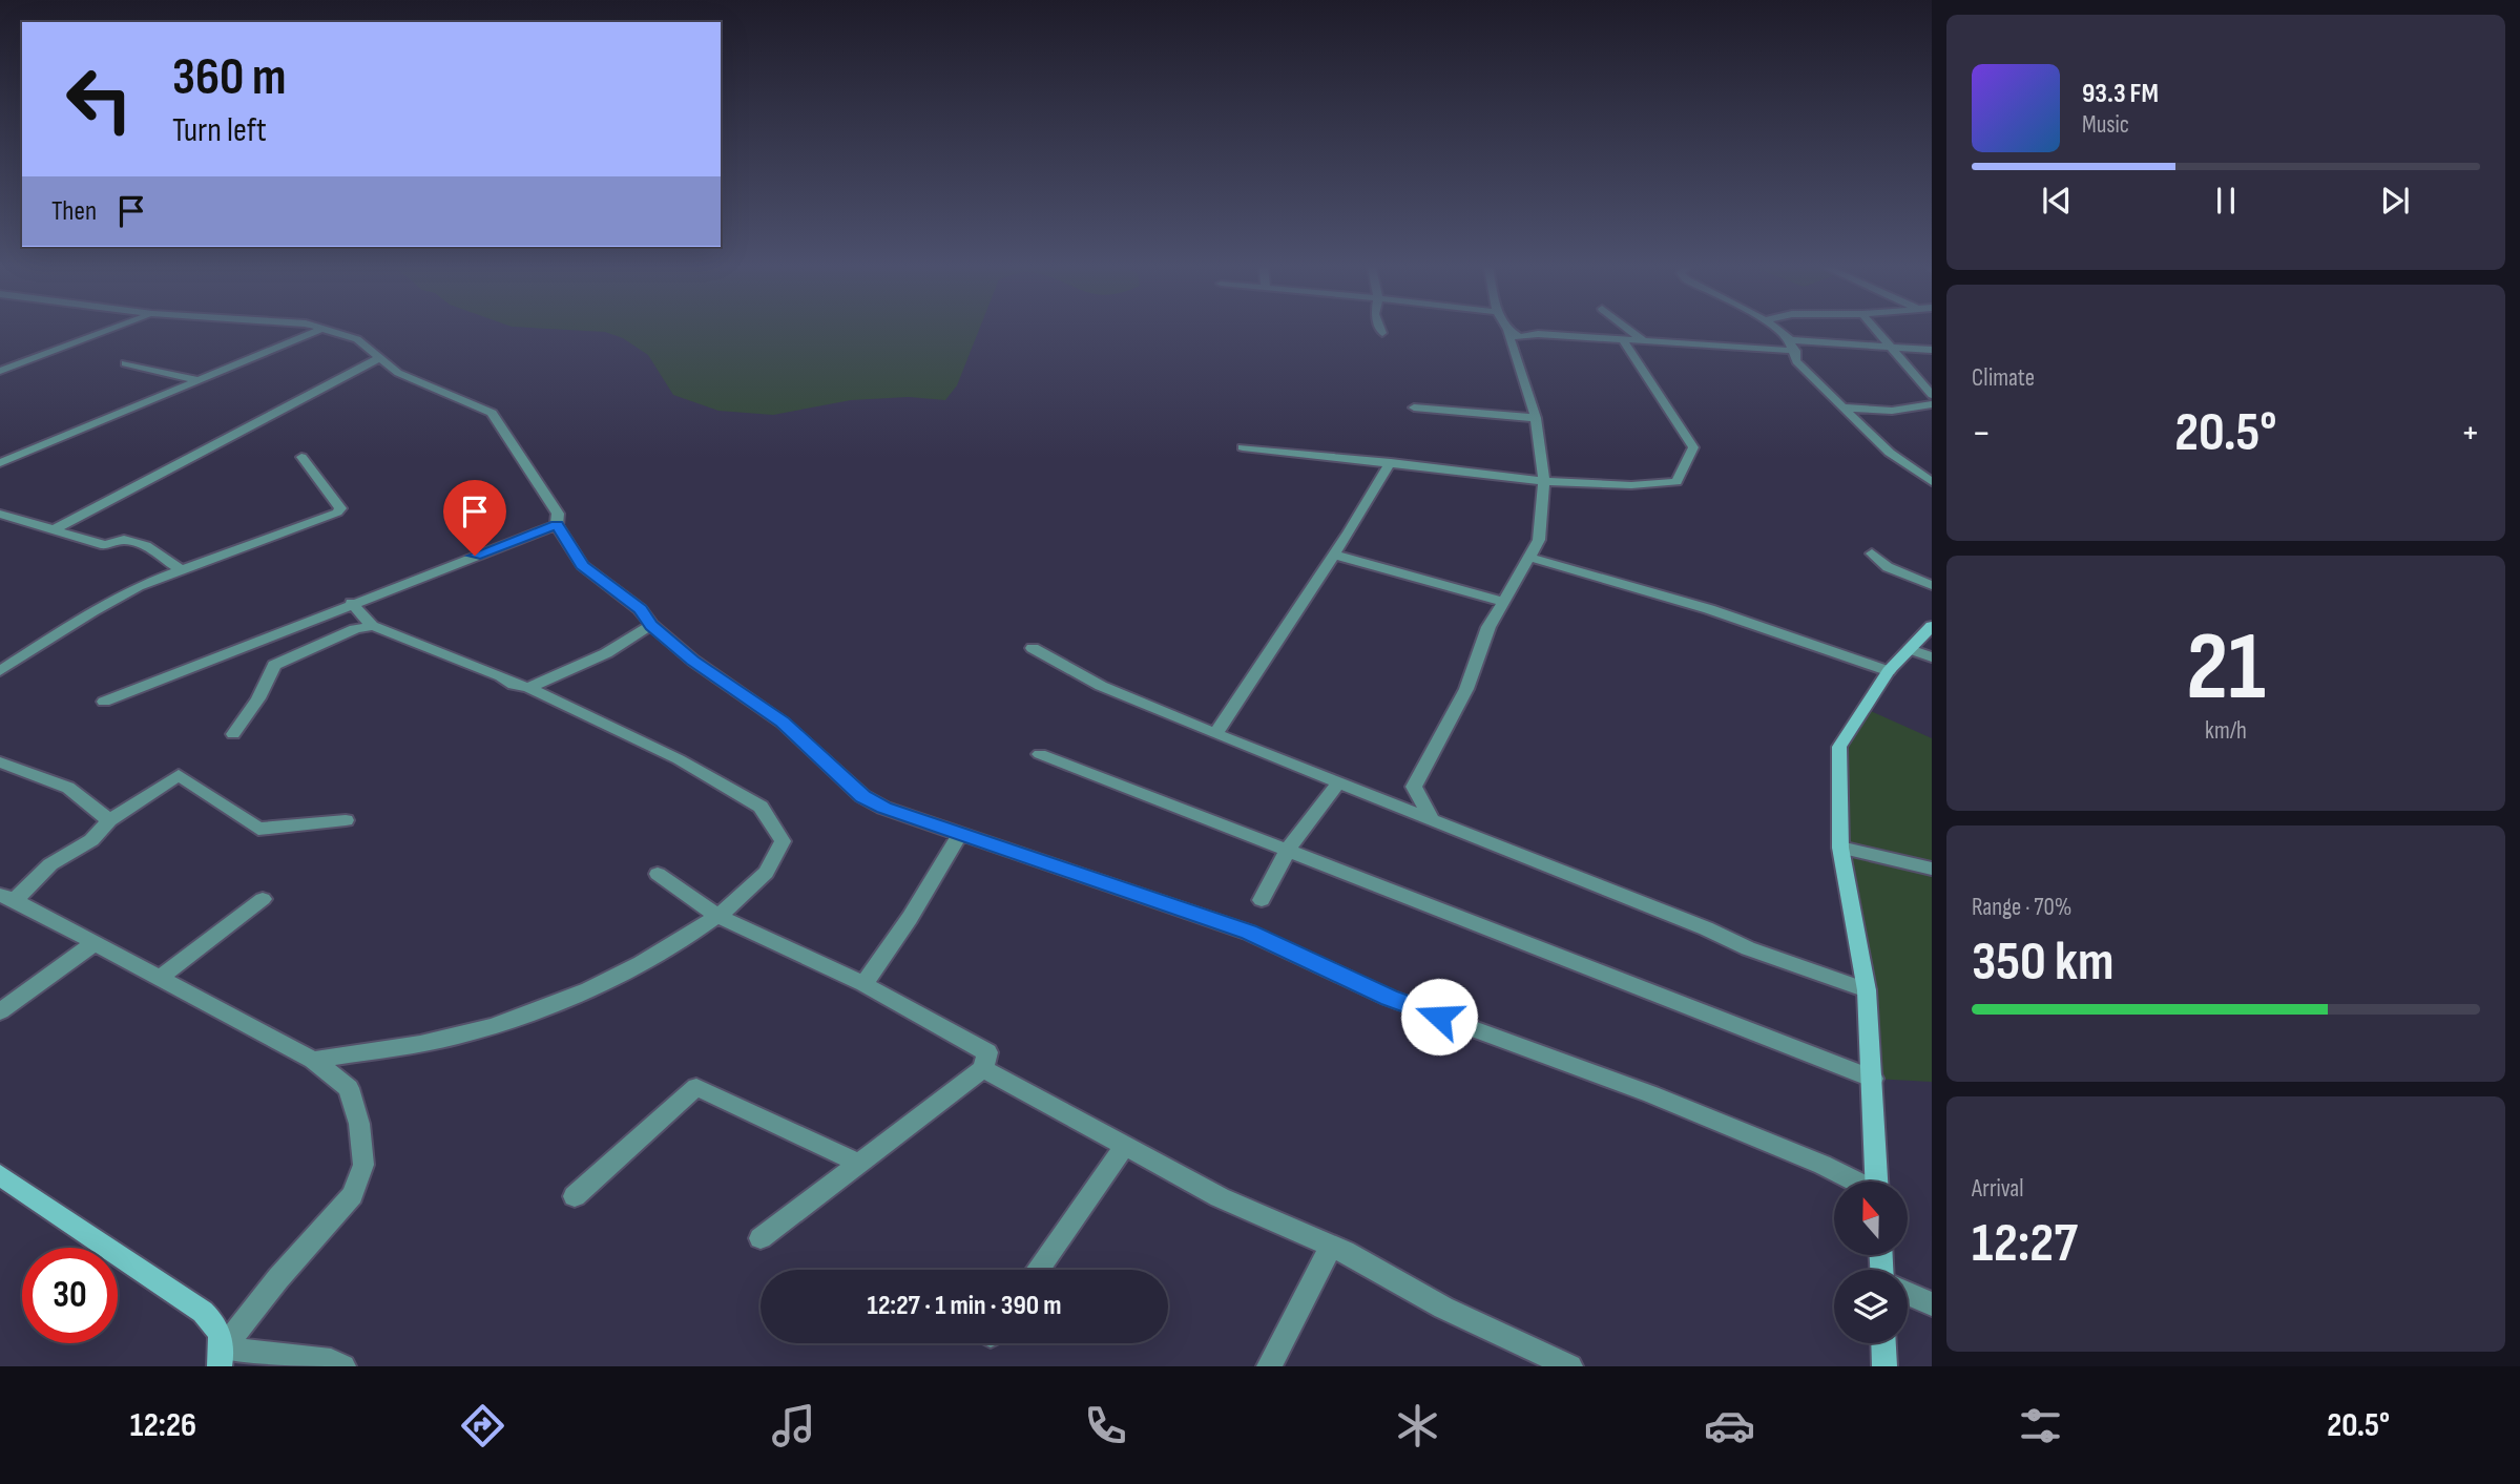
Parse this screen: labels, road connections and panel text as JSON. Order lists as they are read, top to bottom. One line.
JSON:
{"north":"top","page":{"turn":["360 m","Turn left"],"song":["93.3 FM","Music"],"then":"Then","tile":["Climate",["21","km/h"],["Range · 70%","350 km"],["Arrival","12:27"]],"heat":["−","20.5°","+"],"limit":"30","trip":"12:27 · 1 min · 390 m","tabs":["12:26","20.5°"]}}
